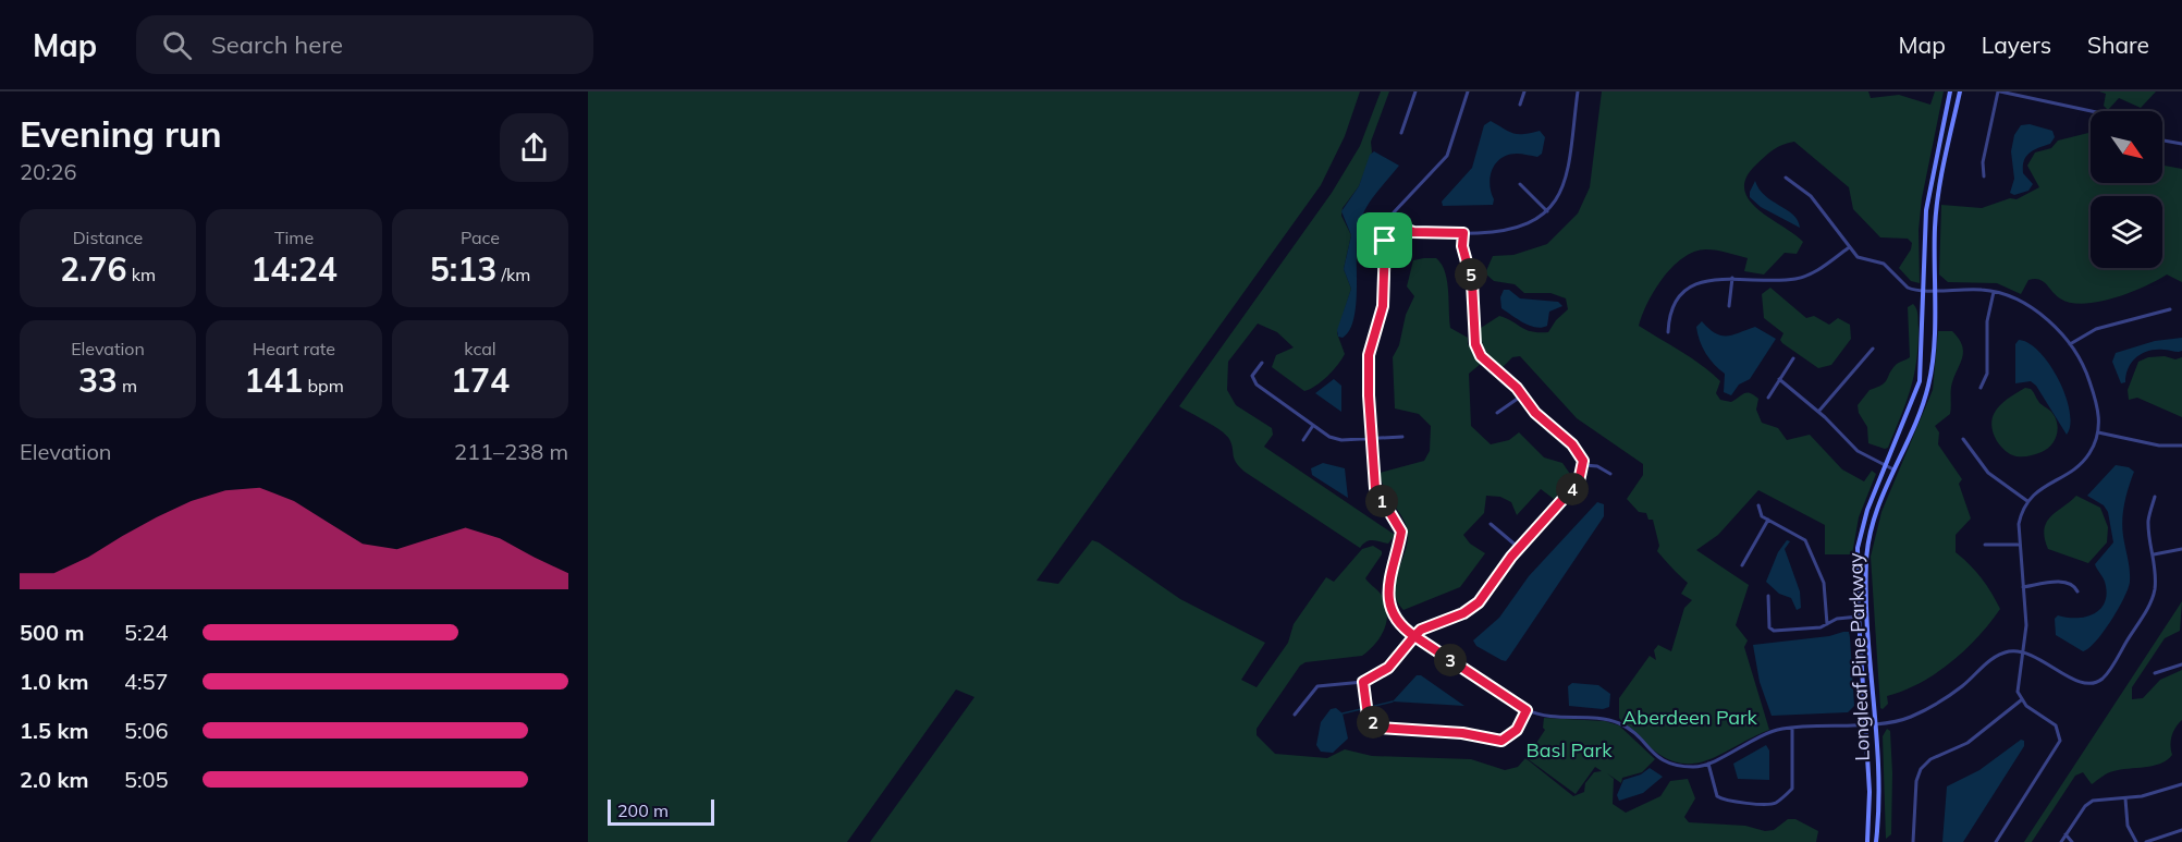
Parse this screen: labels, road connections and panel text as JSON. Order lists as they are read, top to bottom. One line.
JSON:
{"streets":{"main road":["Longleaf Pine Parkway"]},"parks":["Aberdeen Park","Basl Park"],"scale_bar":"200 m","north":"bottom right","page":{"header":"Map","search":"Search here","nav":["Map","Layers","Share"],"heading":["Evening run","20:26"],"stats":[["Distance","2.76 km"],["Time","14:24"],["Pace","5:13 /km"],["Elevation","33 m"],["Heart rate","141 bpm"],["kcal","174"]],"pins":["5","4","1","3","2"],"chart":["Elevation","211–238 m"],"list":[{"name":"500 m","note":"5:24"},{"name":"1.0 km","note":"4:57"},{"name":"1.5 km","note":"5:06"},{"name":"2.0 km","note":"5:05"}],"scale":"200 m"}}
